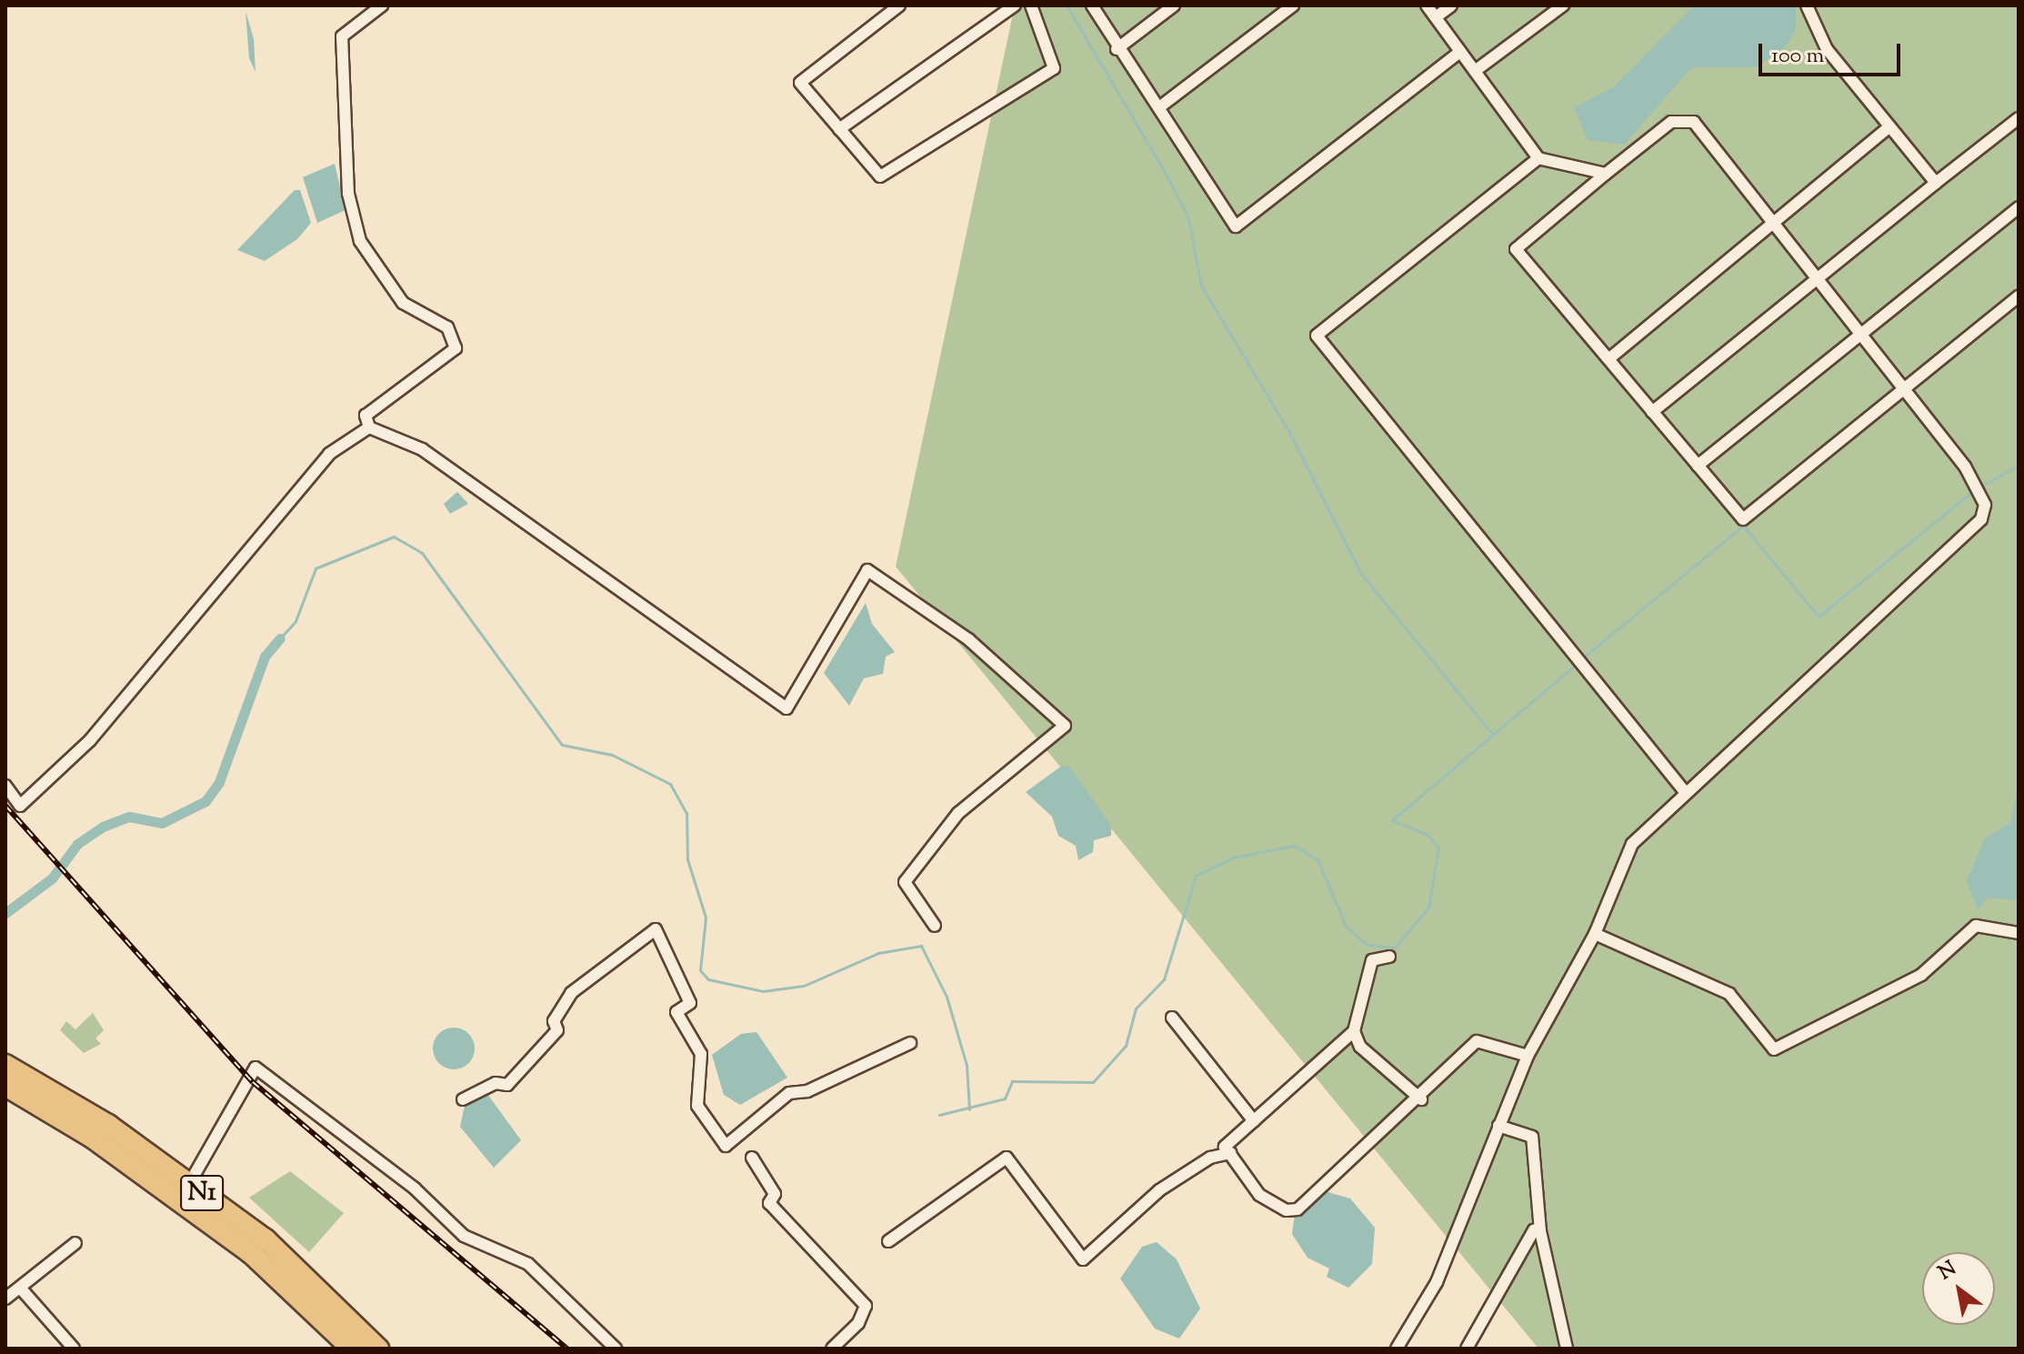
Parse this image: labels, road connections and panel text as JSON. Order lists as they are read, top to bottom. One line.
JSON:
{"streets":{"highway":["N1"]},"scale_bar":"100 m","north":"top left"}
